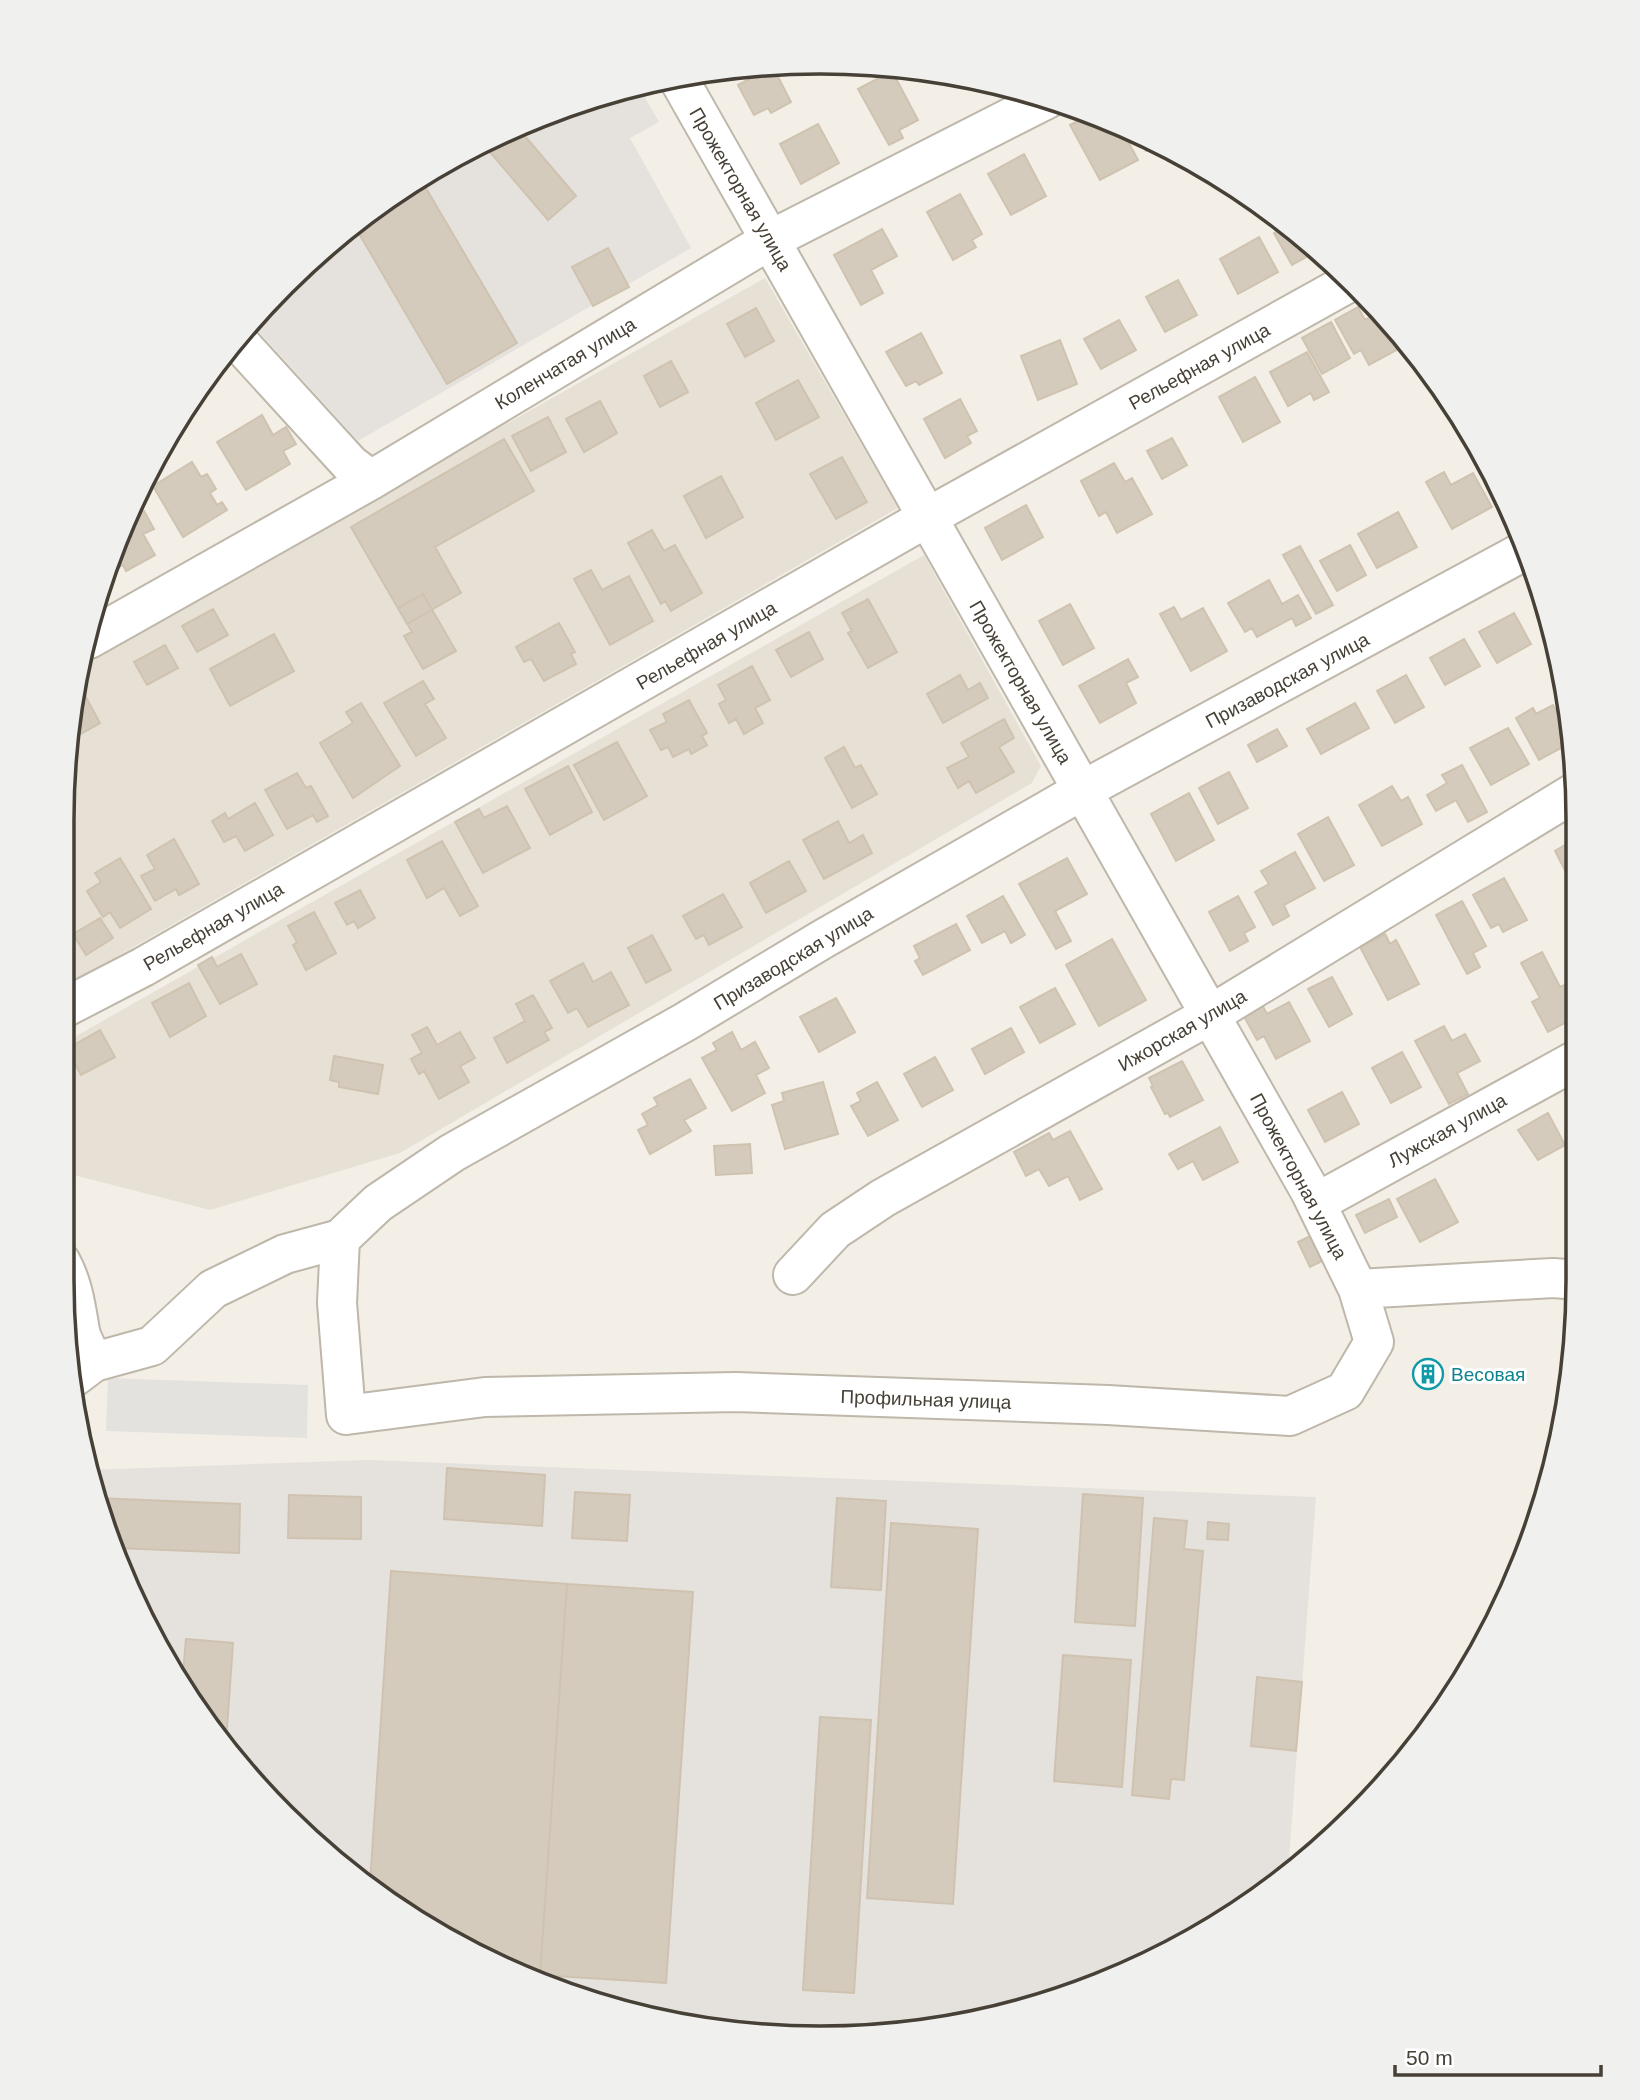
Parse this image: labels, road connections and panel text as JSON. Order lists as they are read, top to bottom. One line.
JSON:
{"streets":{"street":["Прожекторная улица","Коленчатая улица","Рельефная улица","Призаводская улица","Ижорская улица","Лужская улица","Профильная улица"]},"crossings":[["Прожекторная улица","Коленчатая улица"],["Прожекторная улица","Рельефная улица"],["Прожекторная улица","Призаводская улица"],["Прожекторная улица","Ижорская улица"],["Прожекторная улица","Лужская улица"],["Прожекторная улица","Профильная улица"],["Призаводская улица","Профильная улица"]],"places":{"building":["Весовая"]},"scale_bar":"50 m"}
